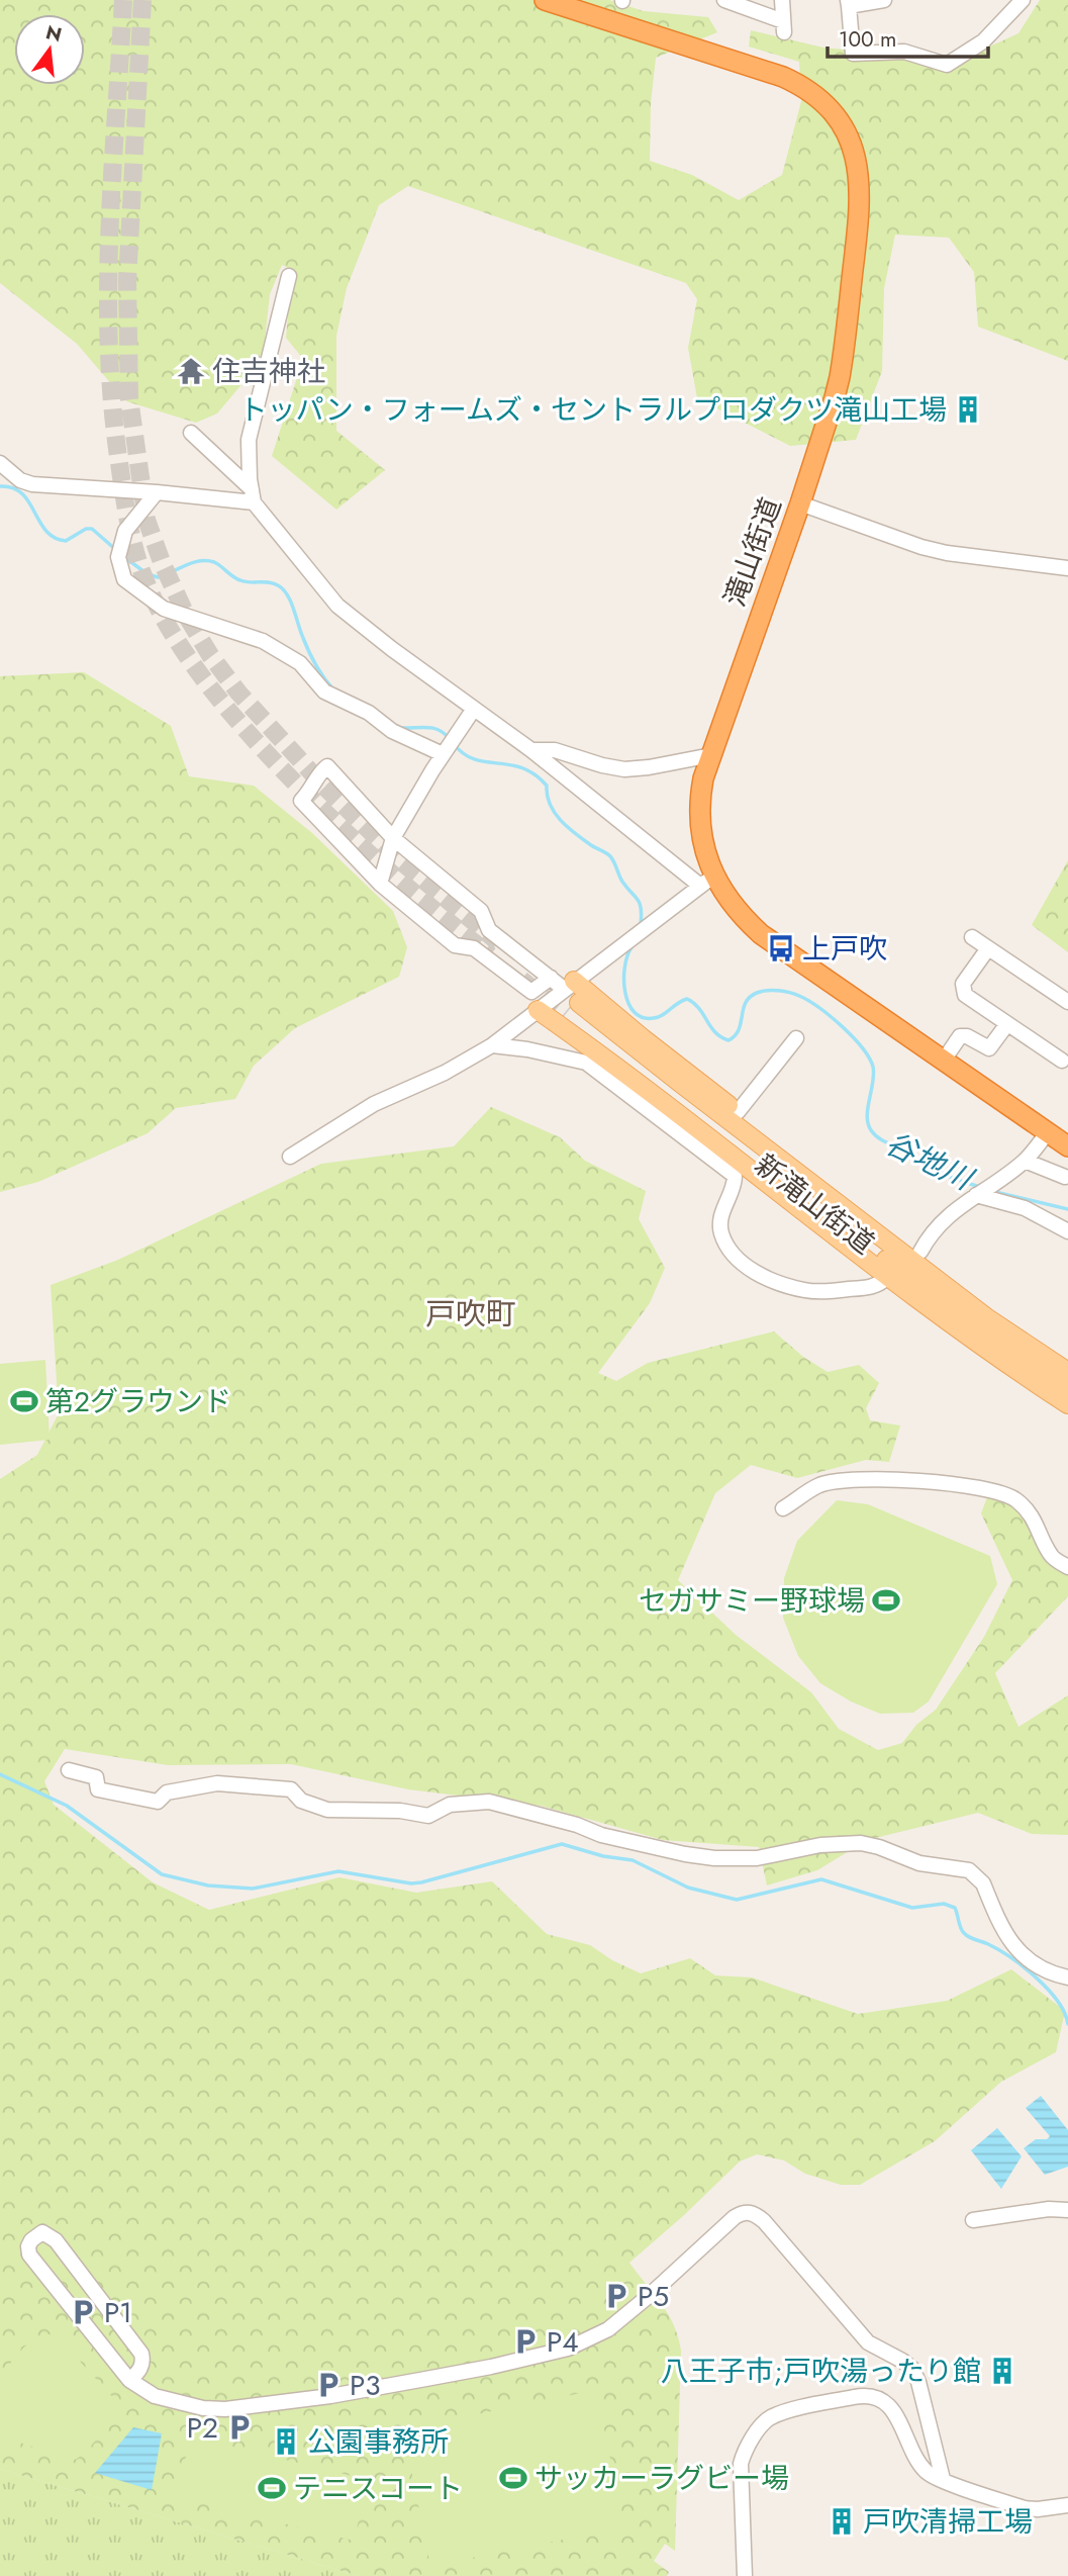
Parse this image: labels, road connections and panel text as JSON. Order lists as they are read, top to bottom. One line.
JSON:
{"streets":{"highway":["滝山街道"],"main road":["新滝山街道"]},"districts":["戸吹町"],"water":["谷地川"],"places":{"temple":["住吉神社"],"building":["トッパン・フォームズ・セントラルプロダクツ滝山工場","八王子市;戸吹湯ったり館","公園事務所","戸吹清掃工場"],"bus stop":["上戸吹"],"sports":["第2グラウンド","セガサミー野球場","サッカーラグビー場","テニスコート"],"parking":["P5","P1","P4","P3","P2"]},"scale_bar":"100 m","north":"top"}
